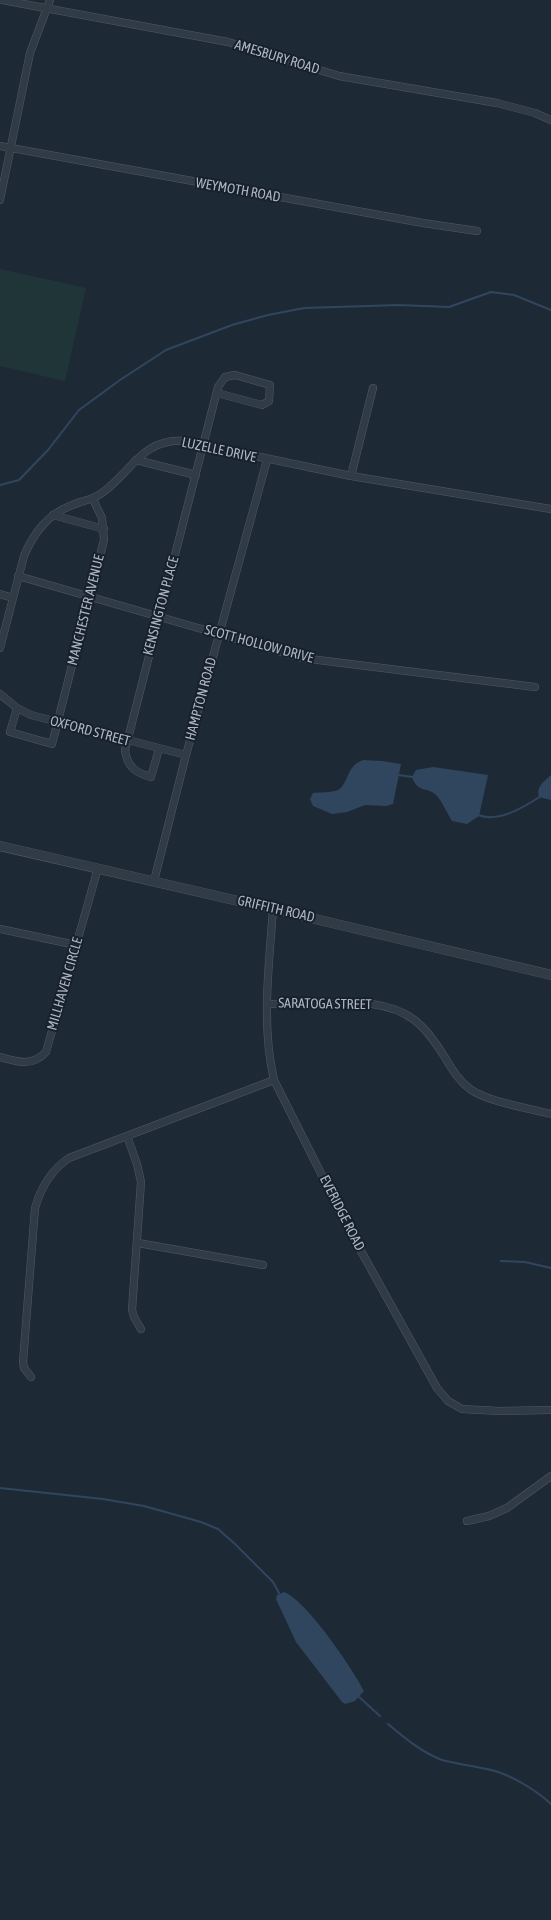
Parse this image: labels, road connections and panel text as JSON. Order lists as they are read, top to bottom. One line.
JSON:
{"streets":{"street":["AMESBURY ROAD","WEYMOTH ROAD","LUZELLE DRIVE","KENSINGTON PLACE","MANCHESTER AVENUE","SCOTT HOLLOW DRIVE","HAMPTON ROAD","OXFORD STREET","GRIFFITH ROAD","MILLHAVEN CIRCLE","SARATOGA STREET","EVERIDGE ROAD"]},"crossings":[["LUZELLE DRIVE","KENSINGTON PLACE"],["LUZELLE DRIVE","MANCHESTER AVENUE"],["LUZELLE DRIVE","SCOTT HOLLOW DRIVE"],["LUZELLE DRIVE","HAMPTON ROAD"],["KENSINGTON PLACE","SCOTT HOLLOW DRIVE"],["KENSINGTON PLACE","OXFORD STREET"],["MANCHESTER AVENUE","SCOTT HOLLOW DRIVE"],["MANCHESTER AVENUE","OXFORD STREET"],["SCOTT HOLLOW DRIVE","HAMPTON ROAD"],["HAMPTON ROAD","OXFORD STREET"],["HAMPTON ROAD","GRIFFITH ROAD"],["GRIFFITH ROAD","MILLHAVEN CIRCLE"],["GRIFFITH ROAD","EVERIDGE ROAD"],["SARATOGA STREET","EVERIDGE ROAD"]]}
